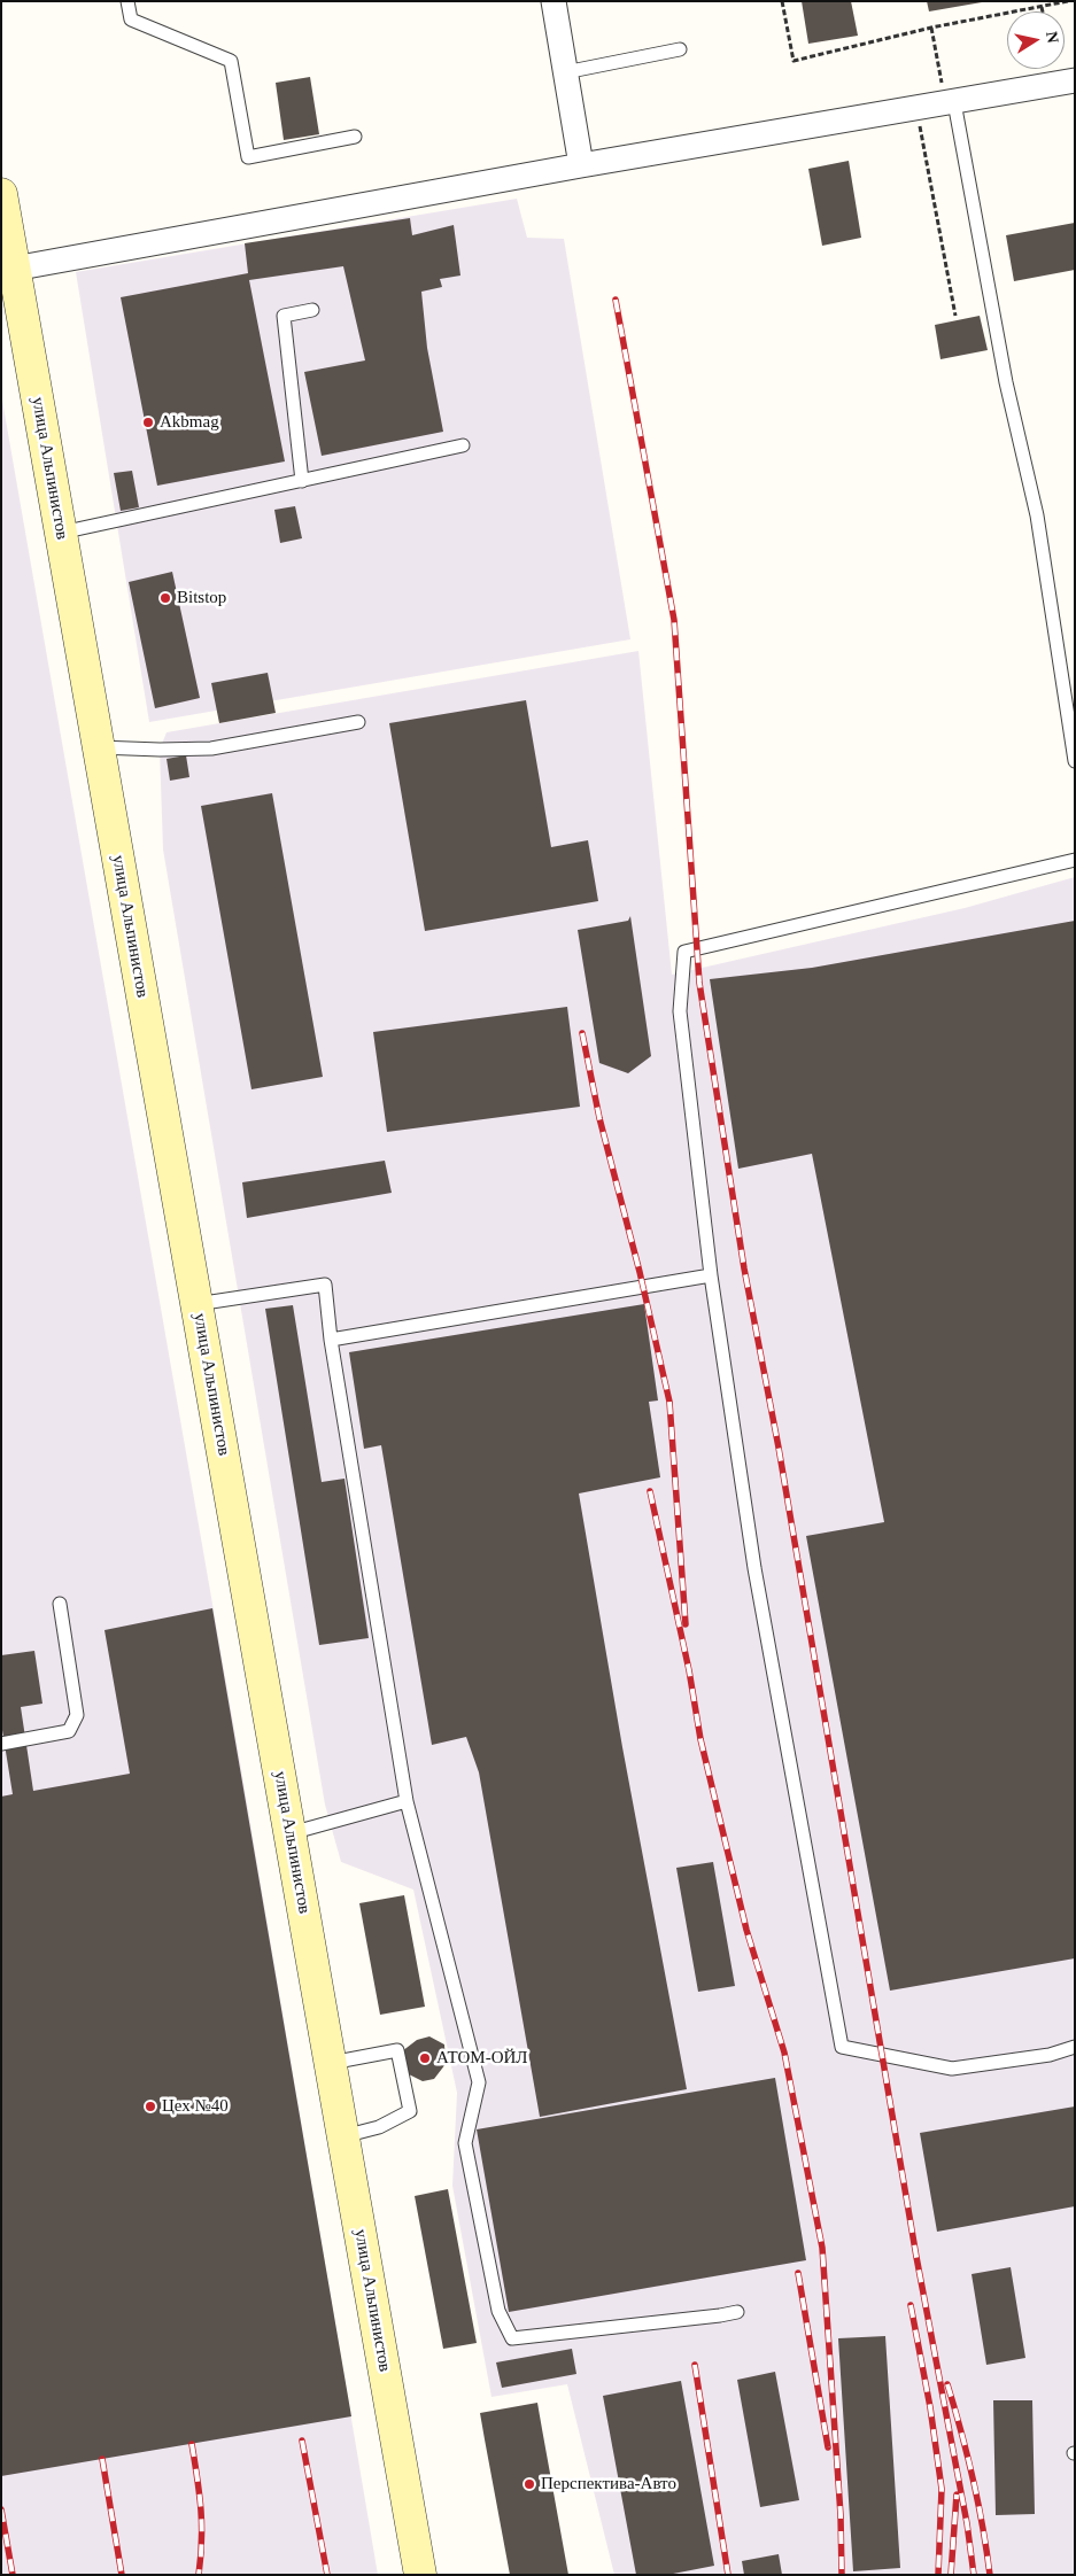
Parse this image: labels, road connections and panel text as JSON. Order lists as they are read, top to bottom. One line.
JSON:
{"streets":{"main road":["улица Альпинистов"]},"places":["Akbmag","Bitstop","АТОМ-ОЙЛ","Цех №40","Перспектива-Авто"],"north":"right"}
